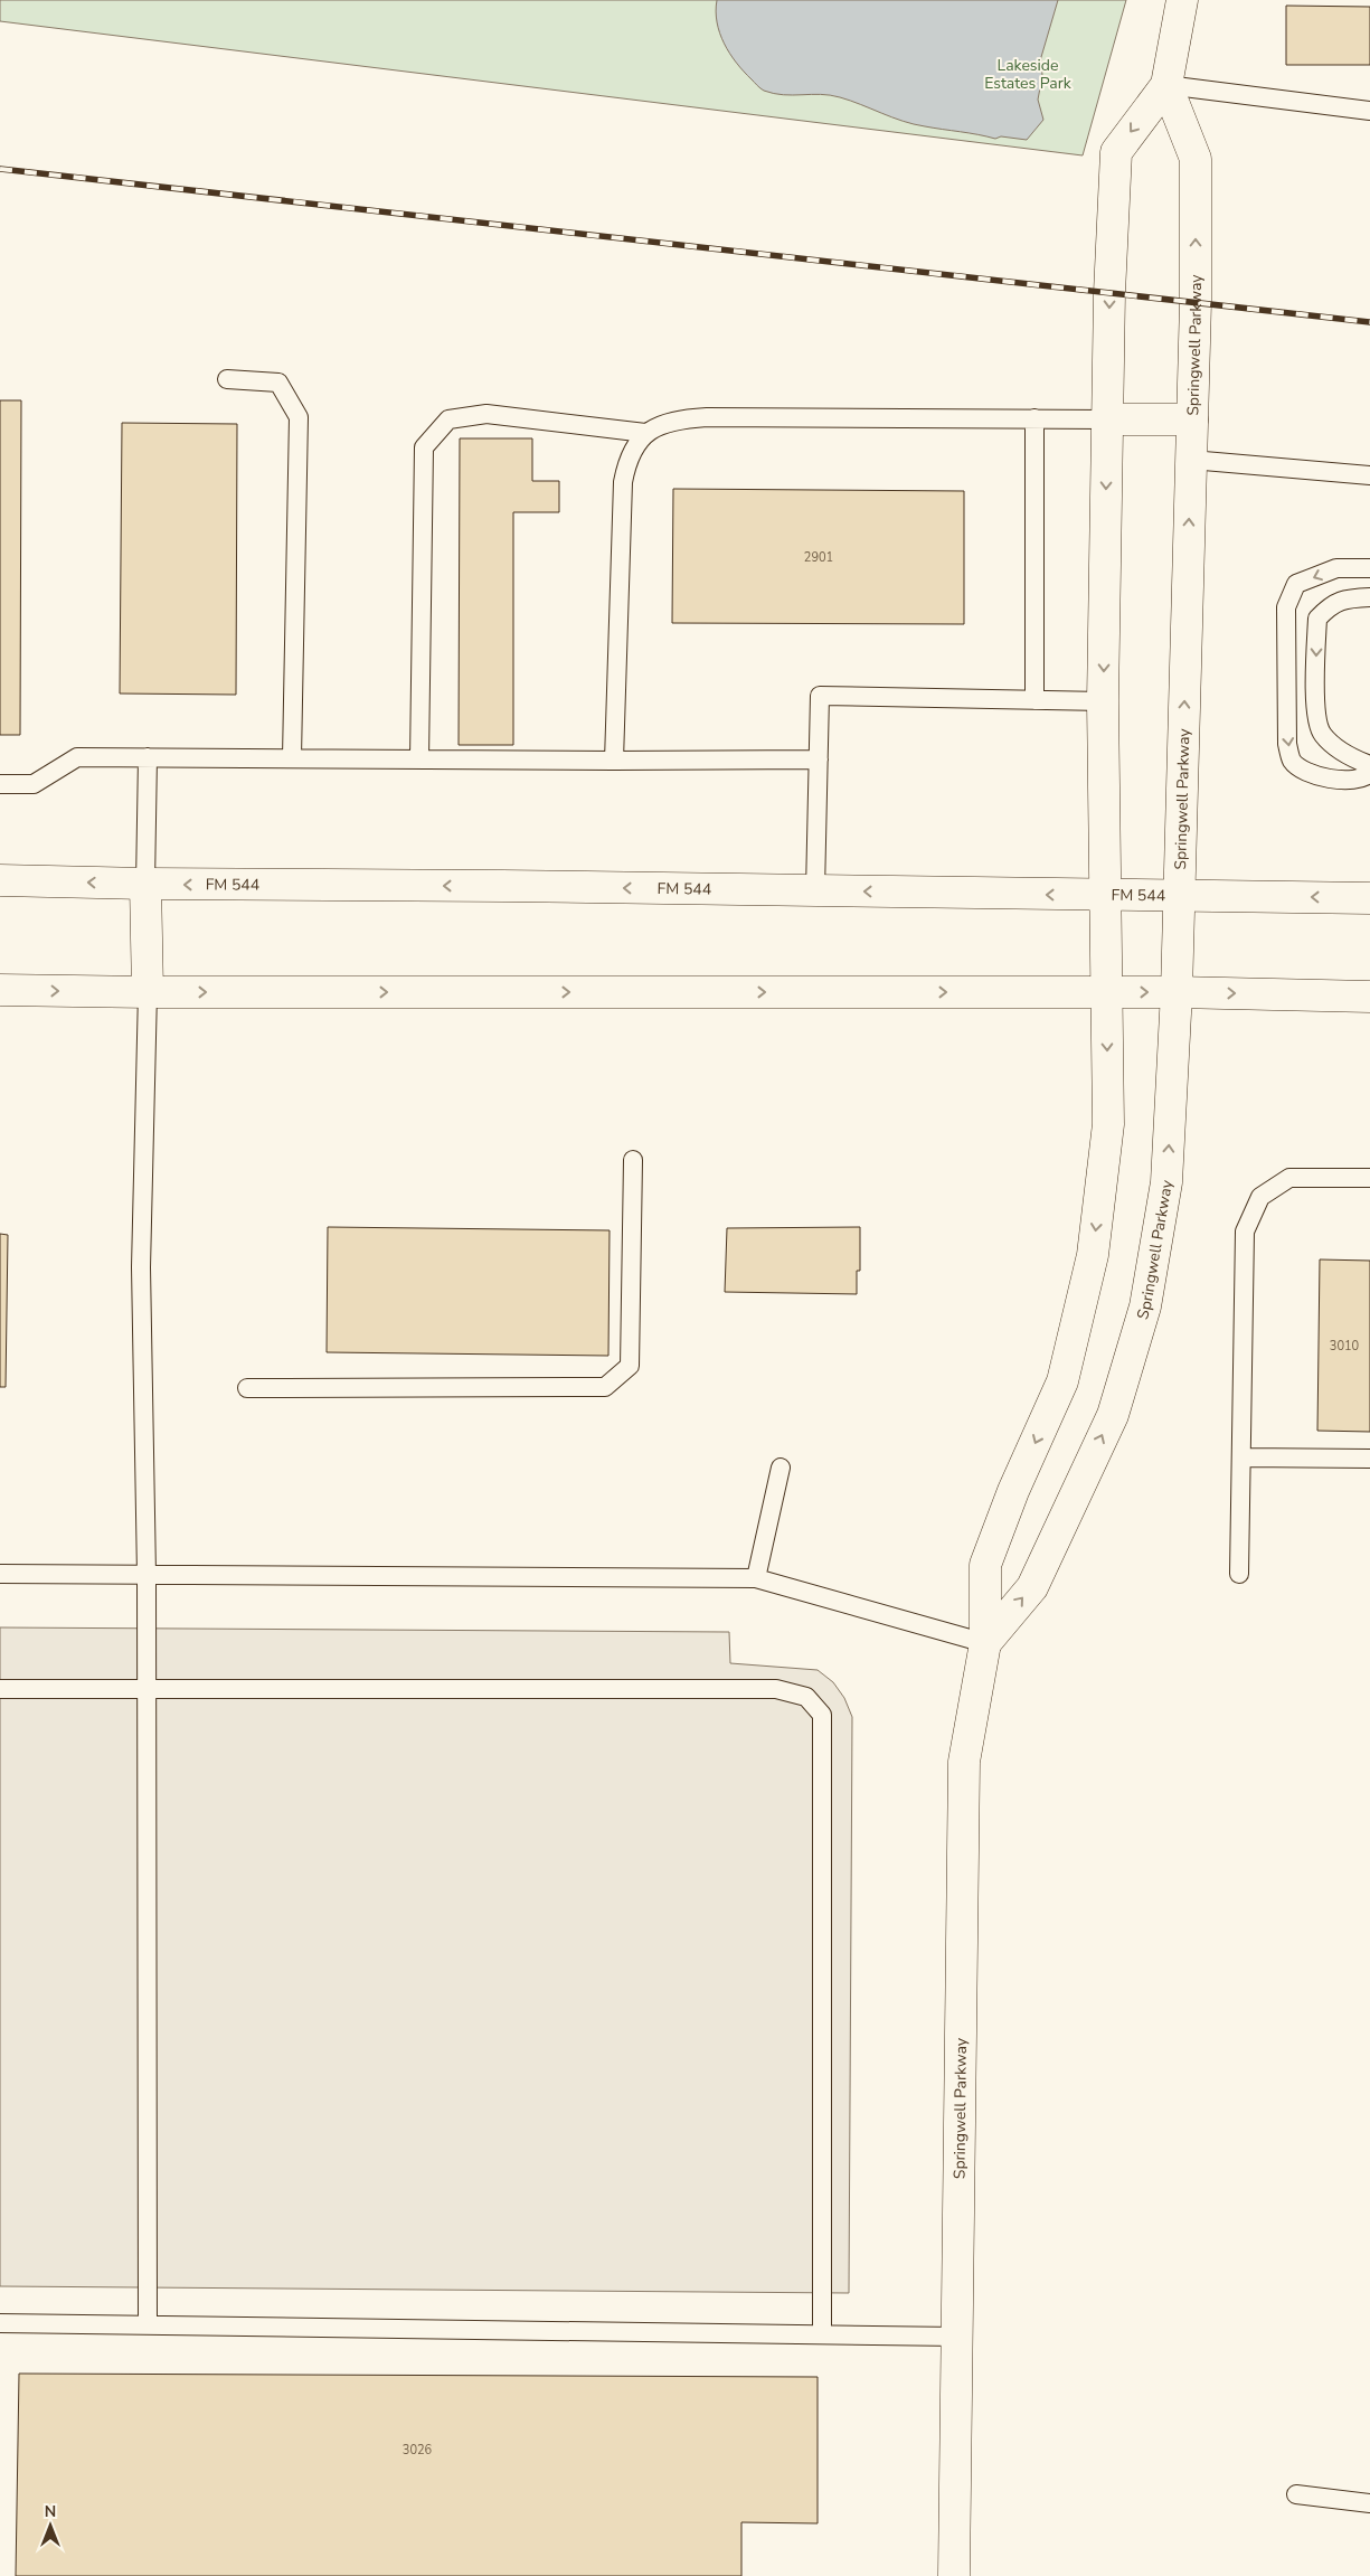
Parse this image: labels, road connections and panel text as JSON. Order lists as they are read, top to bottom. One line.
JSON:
{"streets":{"street":["Springwell Parkway","FM 544"]},"crossings":[["Springwell Parkway","FM 544"]],"parks":["Lakeside Estates Park"],"house_numbers":["2901","3010","3026"],"north":"top"}
